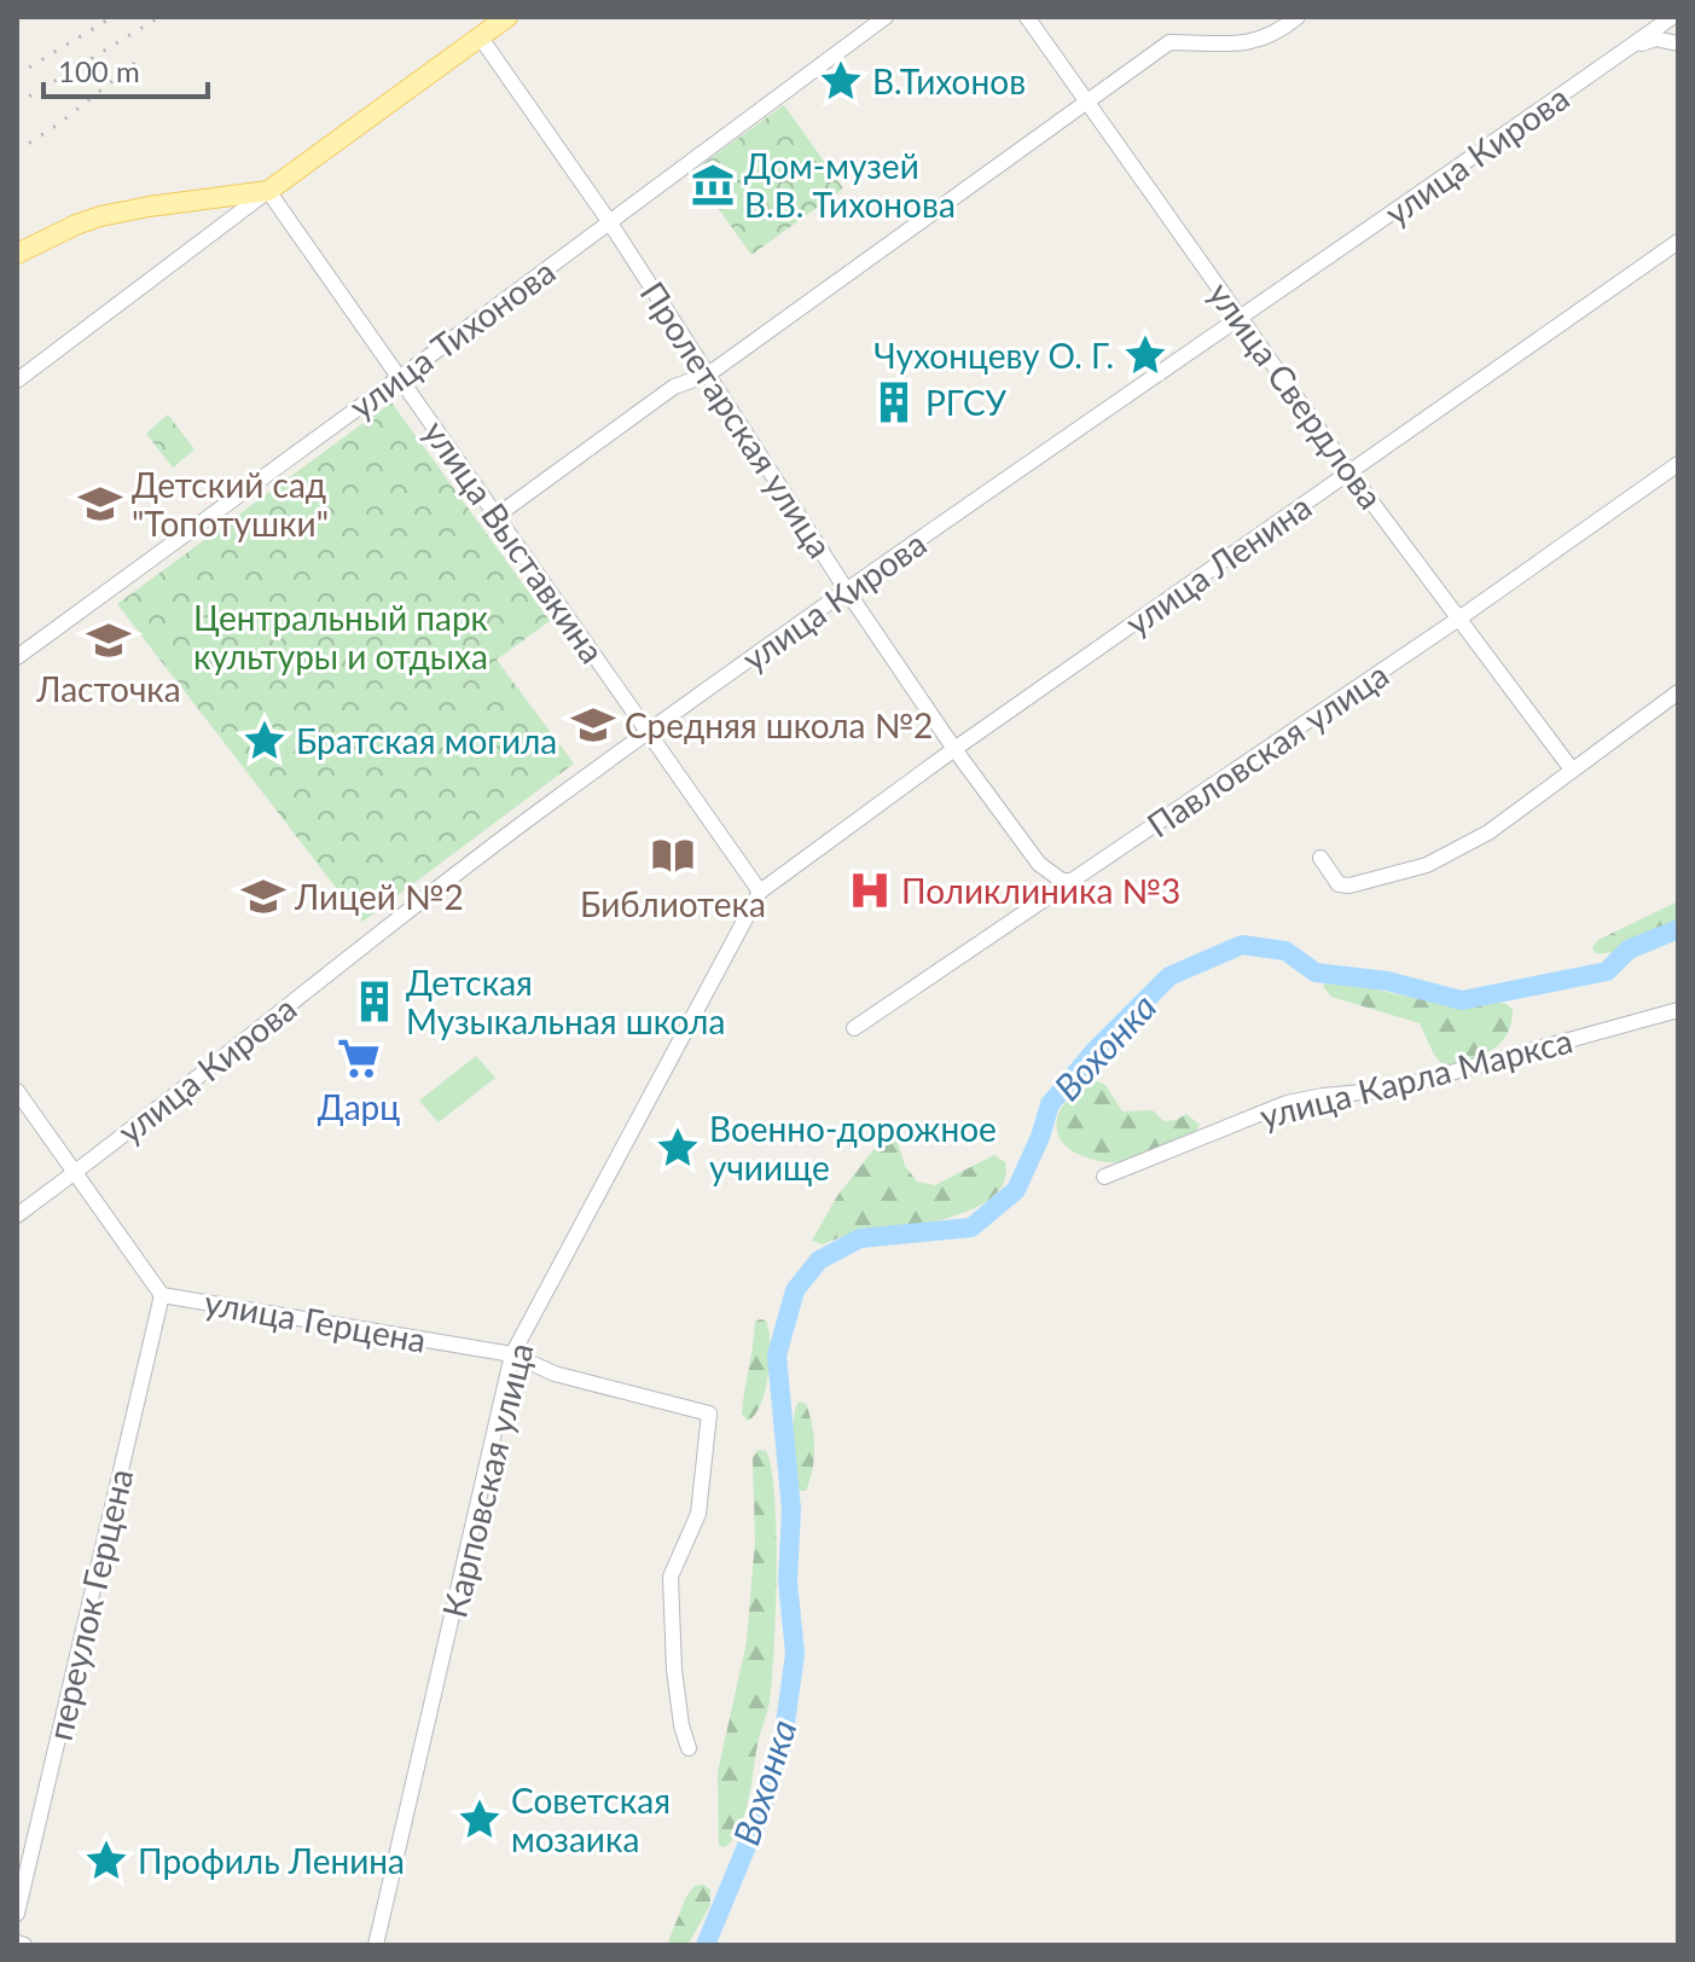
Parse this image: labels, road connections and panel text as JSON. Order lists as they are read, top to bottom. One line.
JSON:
{"streets":{"street":["улица Кирова","улица Тихонова","улица Свердлова","Пролетарская улица","улица Выставкина","улица Ленина","Павловская улица","улица Карла Маркса","улица Герцена","Карповская улица","переулок Герцена"]},"crossings":[["улица Кирова","улица Свердлова"],["улица Кирова","Пролетарская улица"],["улица Кирова","улица Выставкина"],["улица Кирова","улица Герцена"],["улица Тихонова","Пролетарская улица"],["улица Тихонова","улица Выставкина"],["улица Свердлова","улица Ленина"],["улица Свердлова","Павловская улица"],["Пролетарская улица","улица Ленина"],["Пролетарская улица","Павловская улица"],["улица Выставкина","улица Ленина"],["улица Выставкина","Карповская улица"],["улица Ленина","Карповская улица"],["улица Герцена","Карповская улица"],["улица Герцена","переулок Герцена"]],"water":["Вохонка"],"parks":["Центральный парк культуры и отдыха"],"places":{"place":["В.Тихонов","Чухонцеву О. Г.","Братская могила","Военно-дорожное учиище","Советская мозаика","Профиль Ленина"],"museum":["Дом-музей В.В. Тихонова"],"building":["РГСУ","Детская Музыкальная школа"],"school or university":["Детский сад \"Топотушки\"","Ласточка","Средняя школа №2","Лицей №2"],"library":["Библиотека"],"hospital":["Поликлиника №3"],"supermarket":["Дарц"]},"scale_bar":"100 m"}
